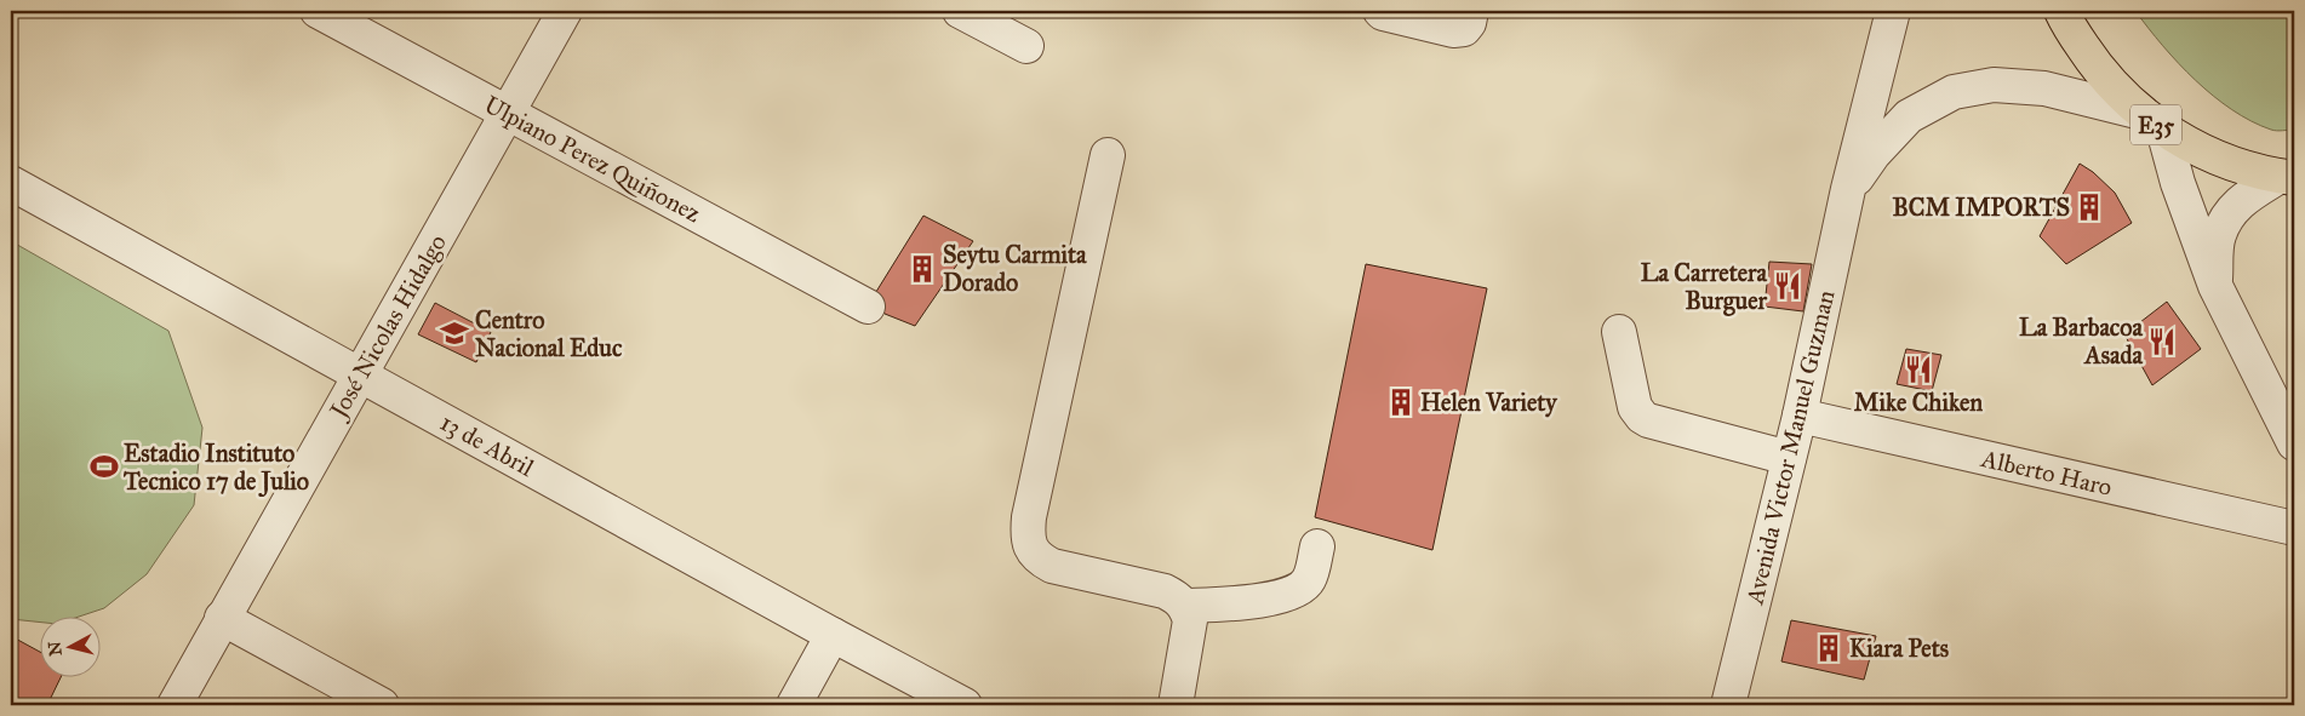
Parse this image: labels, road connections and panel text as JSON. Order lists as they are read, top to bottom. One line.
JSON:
{"streets":{"highway":["E35"],"street":["Ulpiano Perez Quiñonez","José Nicolas Hidalgo","13 de Abril","Avenida Victor Manuel Guzman","Alberto Haro"]},"crossings":[["E35","Avenida Victor Manuel Guzman"],["Ulpiano Perez Quiñonez","José Nicolas Hidalgo"],["José Nicolas Hidalgo","13 de Abril"],["Avenida Victor Manuel Guzman","Alberto Haro"]],"places":{"building":["BCM IMPORTS","Seytu Carmita Dorado","Helen Variety","Kiara Pets"],"restaurant":["La Carretera Burguer","La Barbacoa Asada","Mike Chiken"],"school or university":["Centro Nacional Educ"],"sports":["Estadio Instituto Tecnico 17 de Julio"]},"north":"left"}
